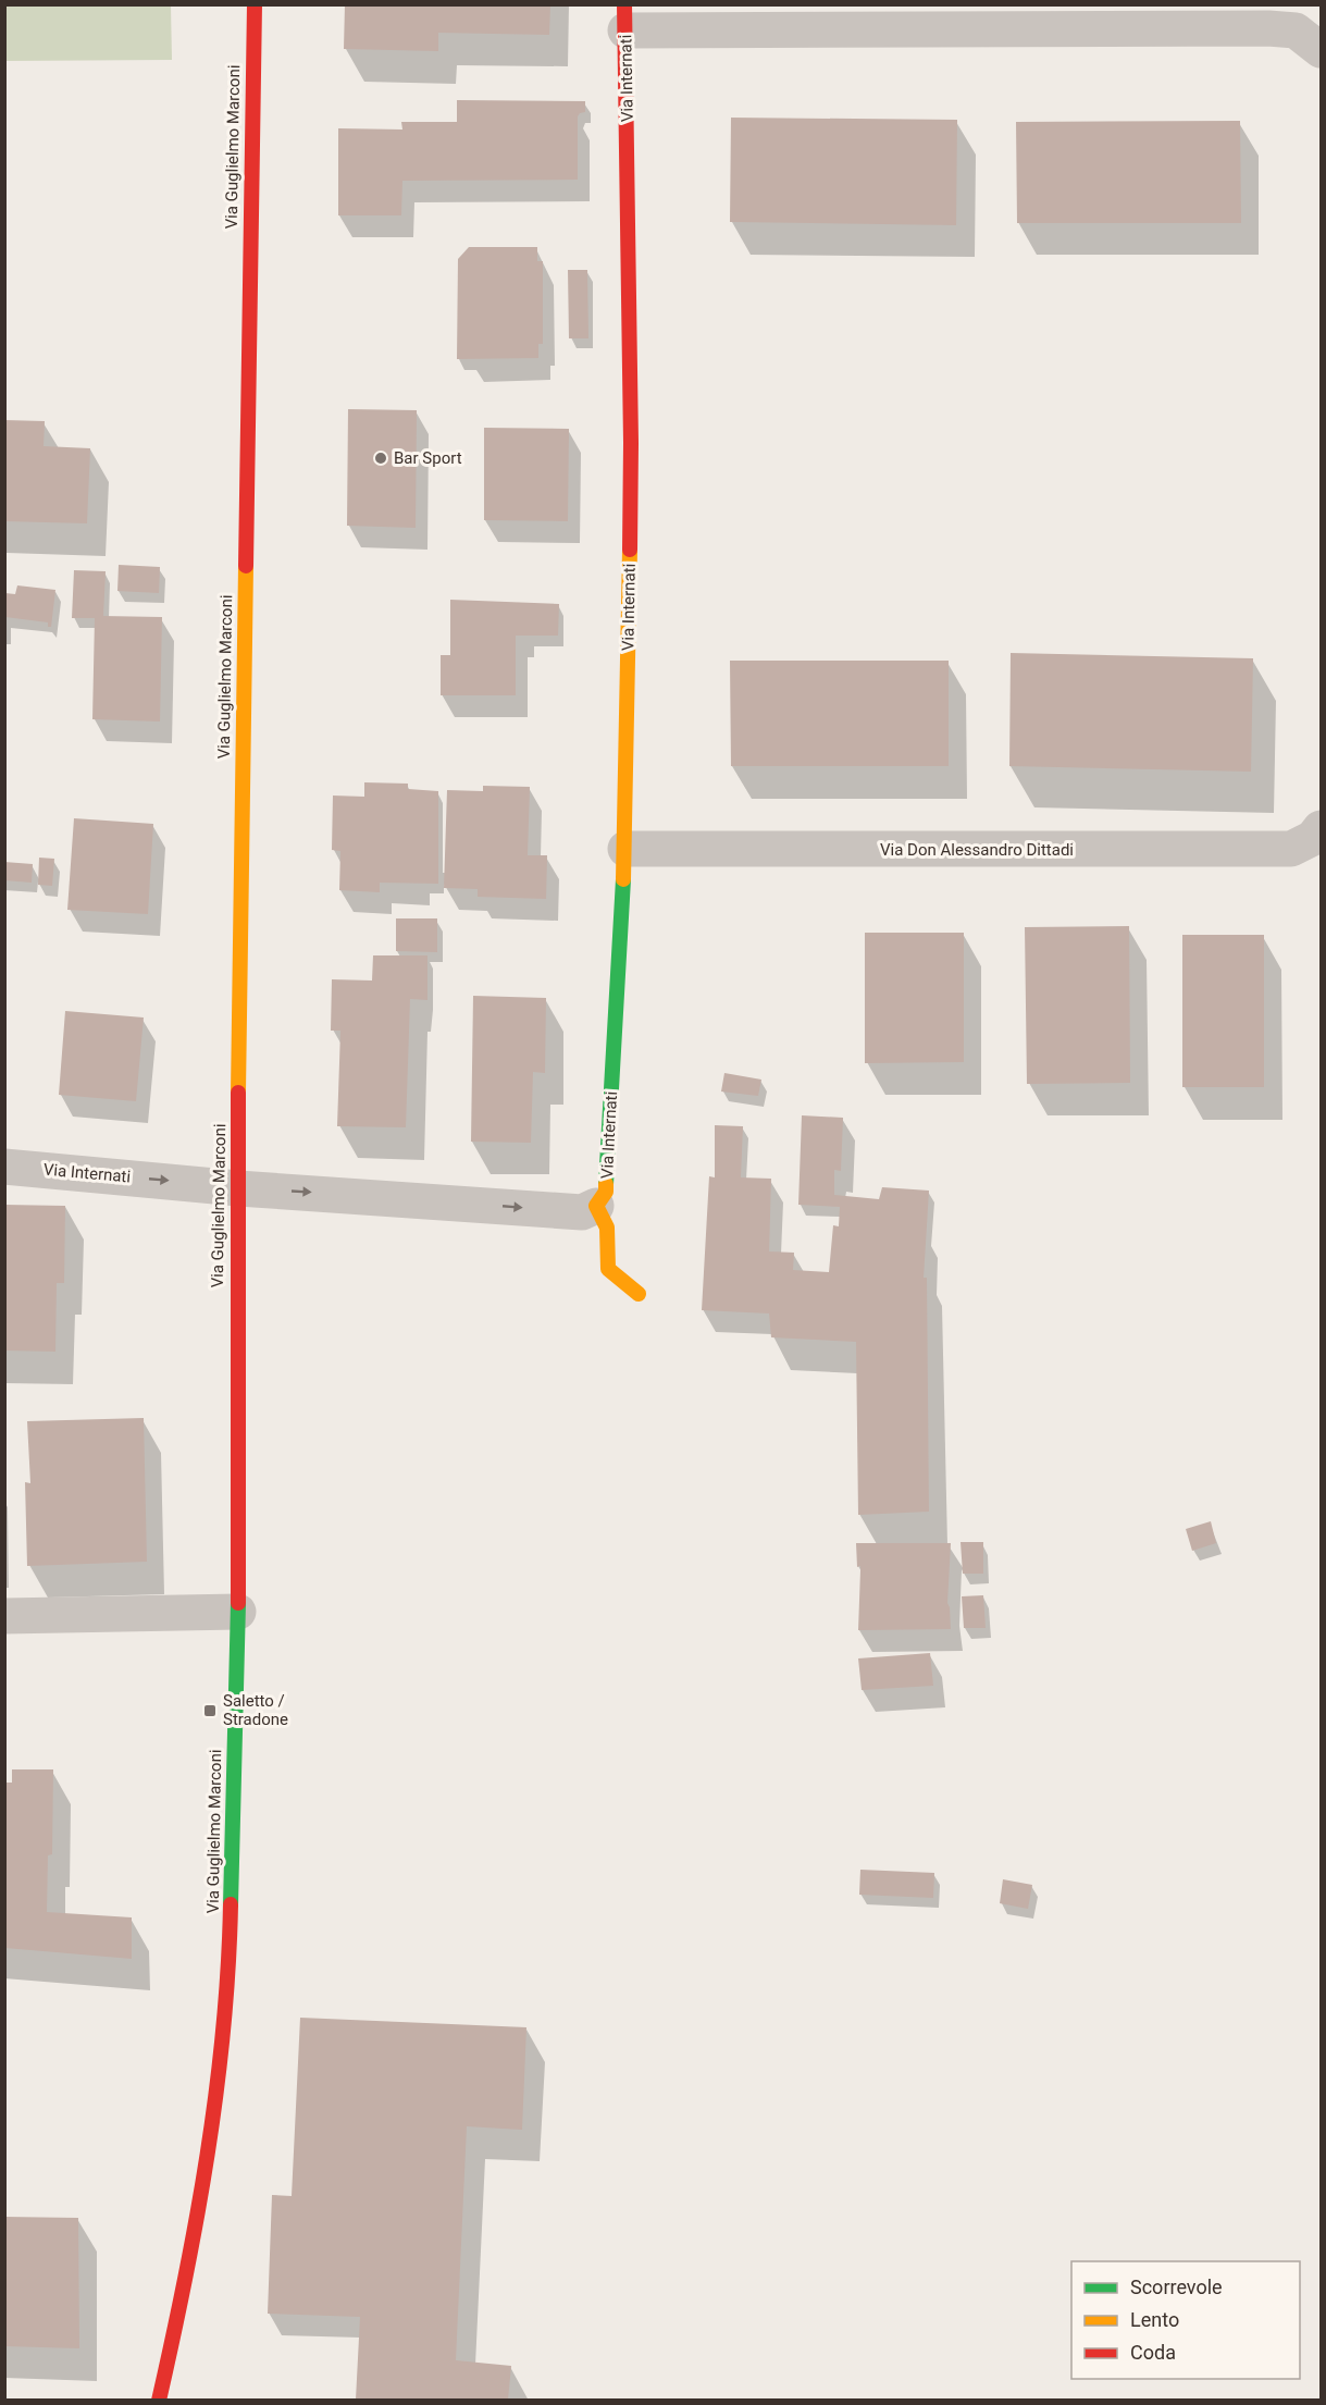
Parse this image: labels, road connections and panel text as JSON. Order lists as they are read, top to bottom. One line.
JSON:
{"streets":{"main road":["Via Internati","Via Guglielmo Marconi"],"street":["Via Don Alessandro Dittadi"]},"crossings":[["Via Internati","Via Guglielmo Marconi"],["Via Internati","Via Don Alessandro Dittadi"]],"places":{"other":["Bar Sport"],"transit":["Saletto / Stradone"]},"legend":["Scorrevole","Lento","Coda"]}
